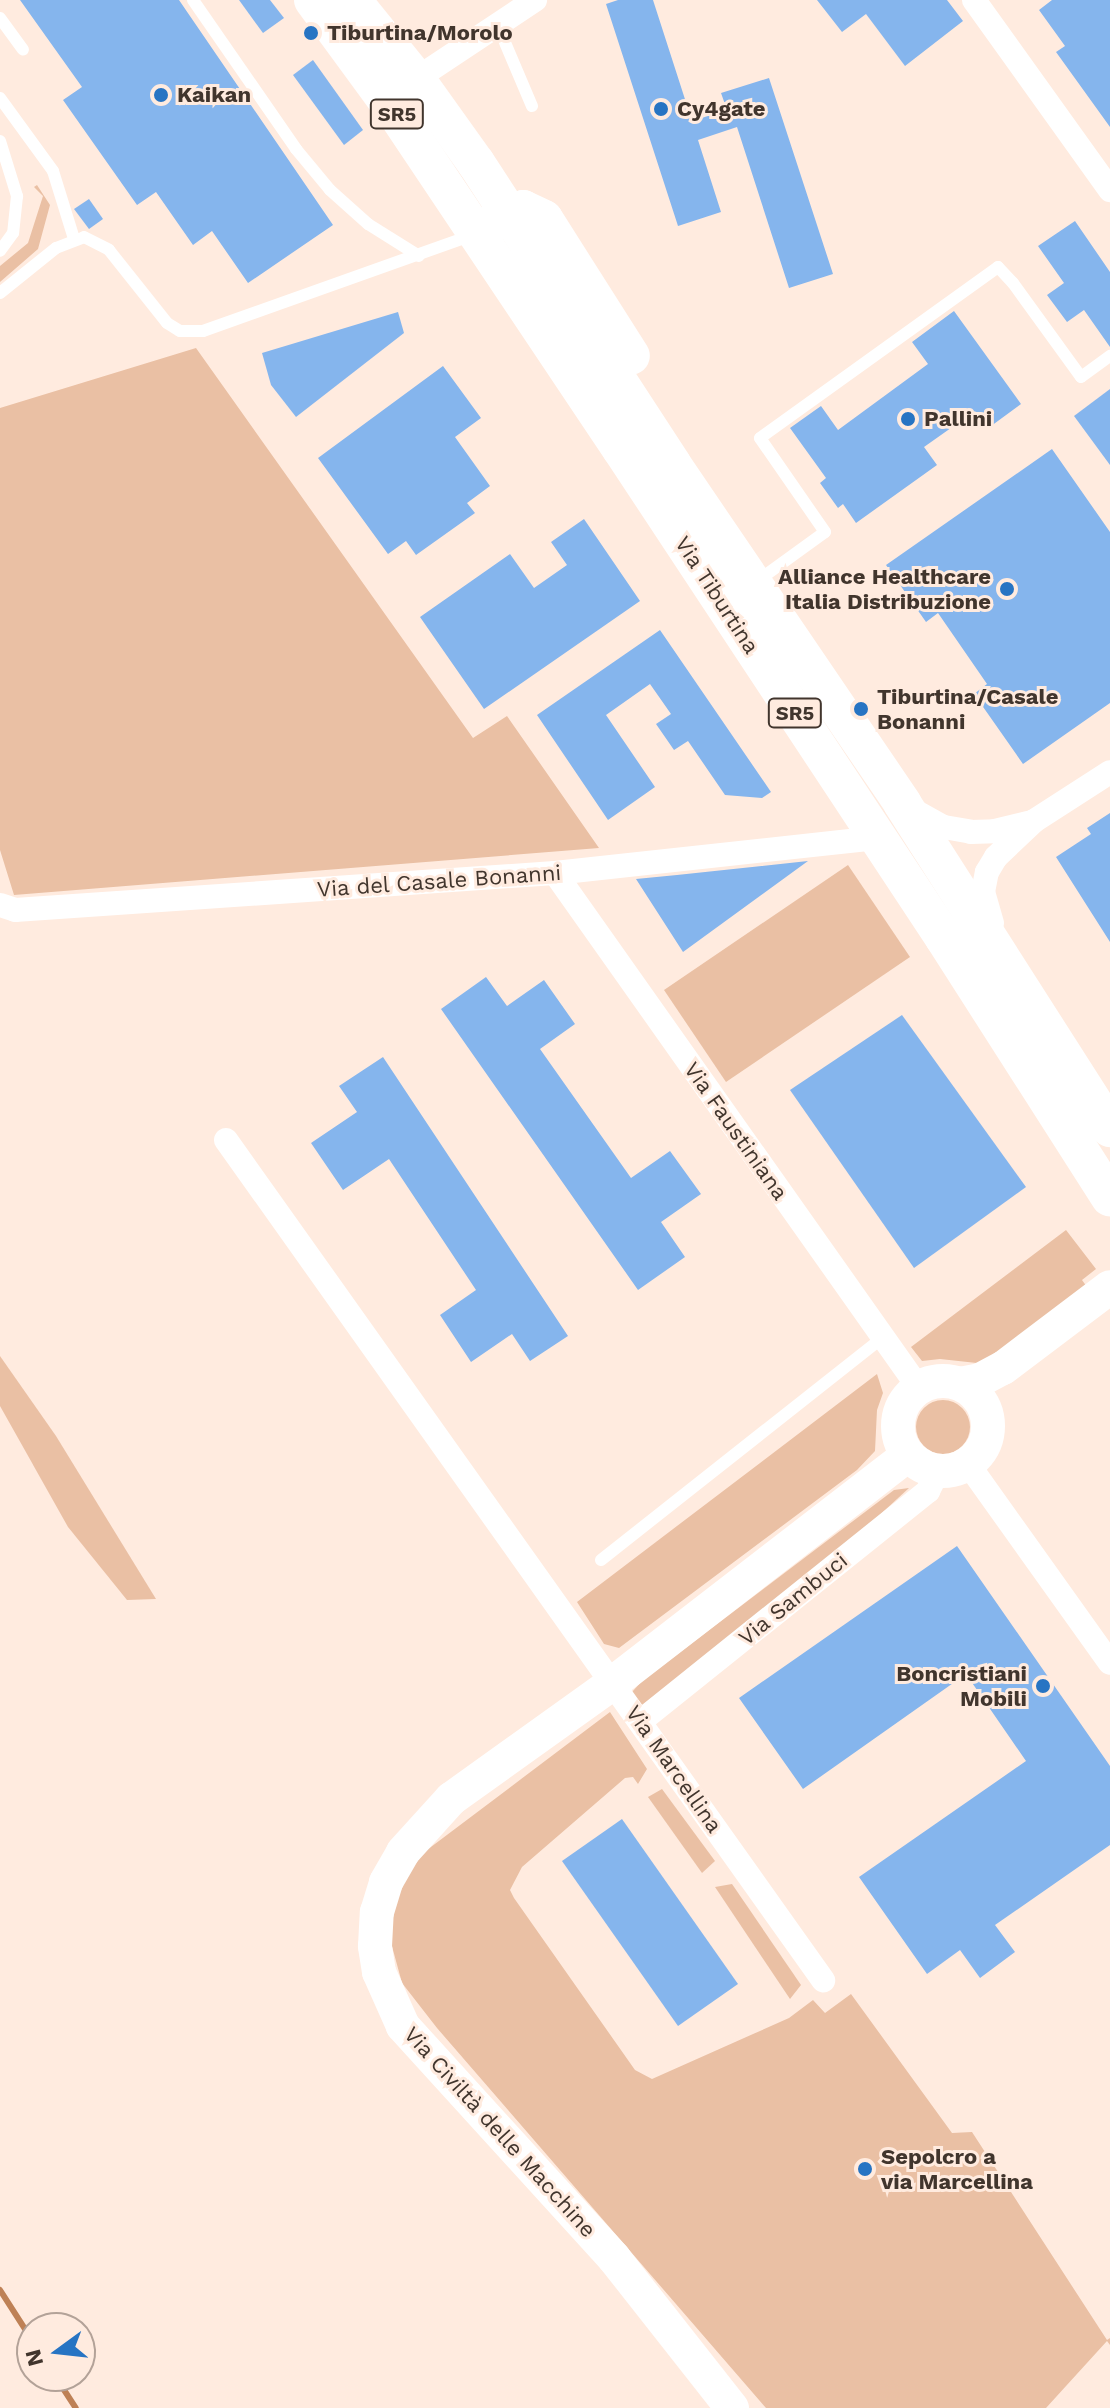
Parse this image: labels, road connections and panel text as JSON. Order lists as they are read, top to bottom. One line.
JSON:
{"streets":{"main road":["SR5","Via Tiburtina"],"street":["Via del Casale Bonanni","Via Faustiniana","Via Sambuci","Via Marcellina","Via Civiltà delle Macchine"]},"crossings":[["Via Tiburtina","Via del Casale Bonanni"],["Via del Casale Bonanni","Via Faustiniana"],["Via Faustiniana","Via Sambuci"],["Via Sambuci","Via Marcellina"],["Via Sambuci","Via Civiltà delle Macchine"],["Via Marcellina","Via Civiltà delle Macchine"]],"places":["Tiburtina/Morolo","Kaikan","Cy4gate","Pallini","Alliance Healthcare Italia Distribuzione","Tiburtina/Casale Bonanni","Boncristiani Mobili","Sepolcro a via Marcellina"],"north":"left"}
